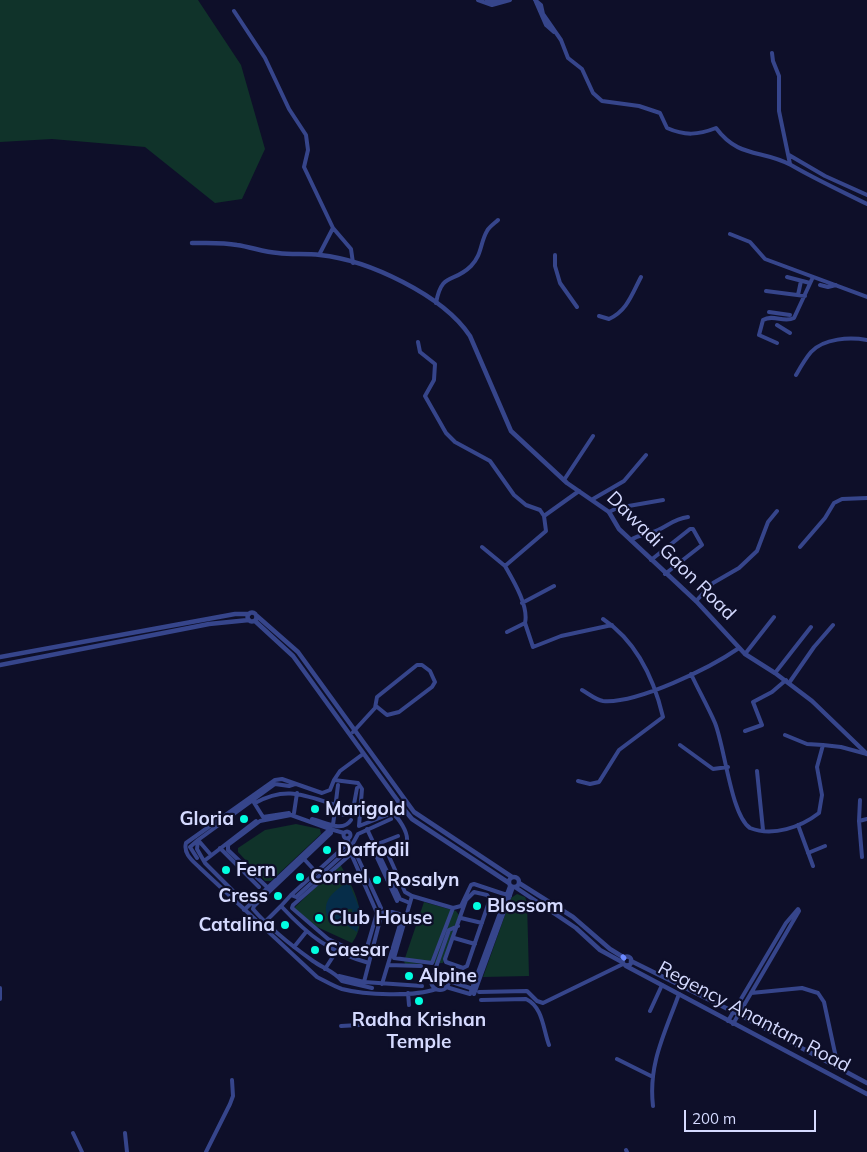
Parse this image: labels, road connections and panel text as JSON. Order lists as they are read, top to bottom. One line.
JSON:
{"streets":{"street":["Dawadi Gaon Road","Regency Anantam Road"]},"places":["Marigold","Gloria","Daffodil","Fern","Cornel","Rosalyn","Cress","Blossom","Club House","Catalina","Caesar","Alpine","Radha Krishan Temple"],"scale_bar":"200 m"}
